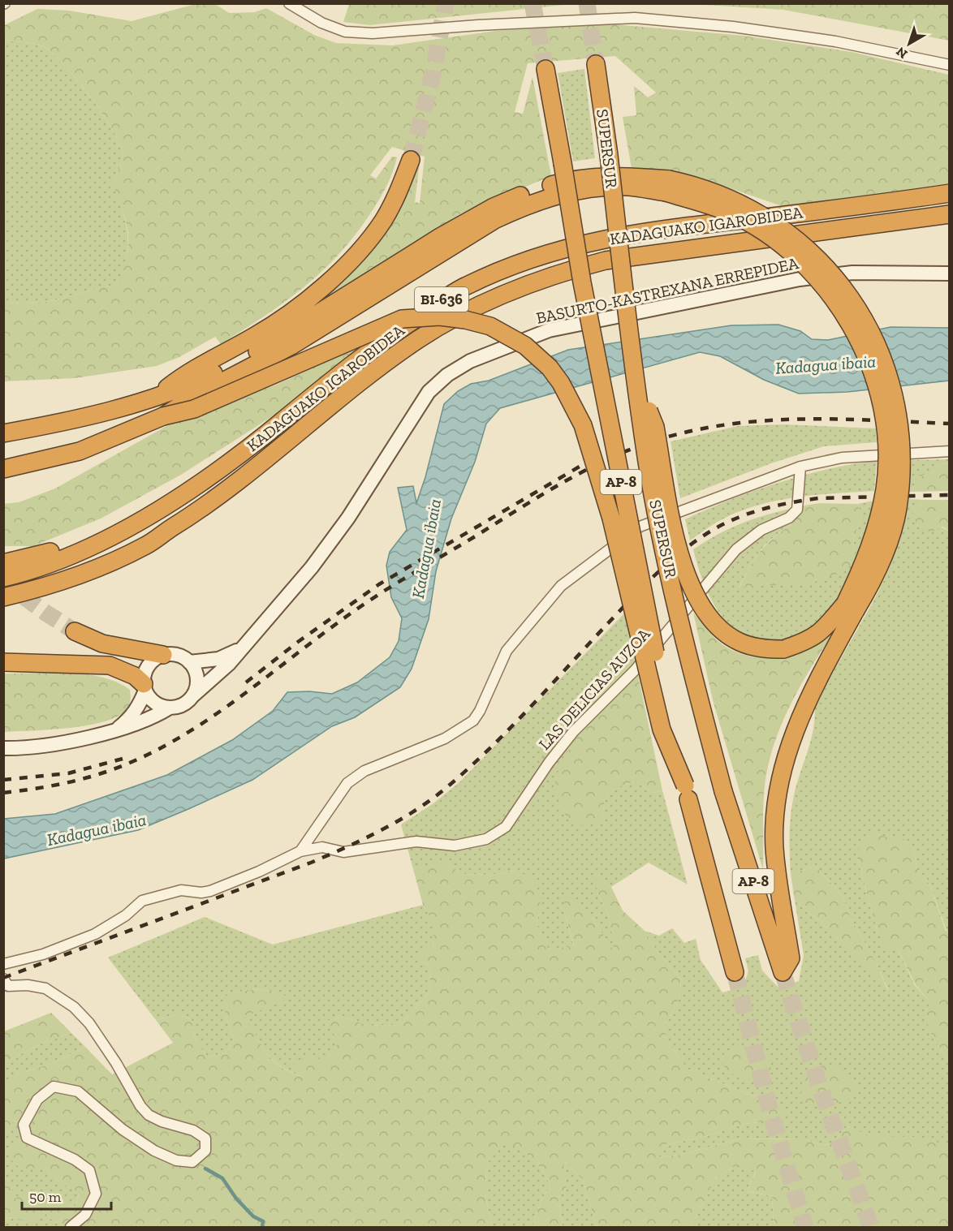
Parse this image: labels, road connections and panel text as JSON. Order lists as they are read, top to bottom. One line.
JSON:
{"streets":{"highway":["SUPERSUR","KADAGUAKO IGAROBIDEA","BI-636","AP-8"],"street":["BASURTO-KASTREXANA ERREPIDEA","LAS DELICIAS AUZOA"]},"water":["Kadagua ibaia"],"scale_bar":"50 m","north":"bottom left"}
